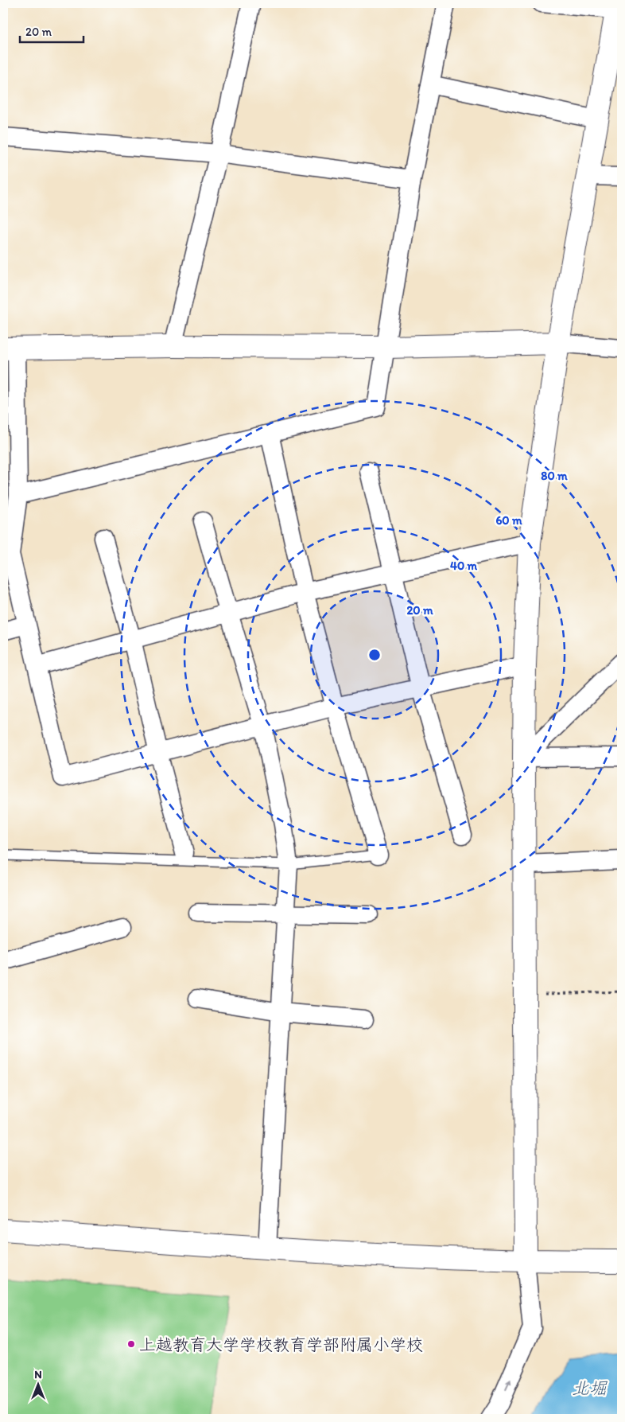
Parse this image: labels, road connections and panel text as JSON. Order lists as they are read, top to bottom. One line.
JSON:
{"water":["北堀"],"places":["上越教育大学学校教育学部附属小学校"],"scale_bar":"20 m","north":"top","rings":["80 m","60 m","40 m","20 m"]}
